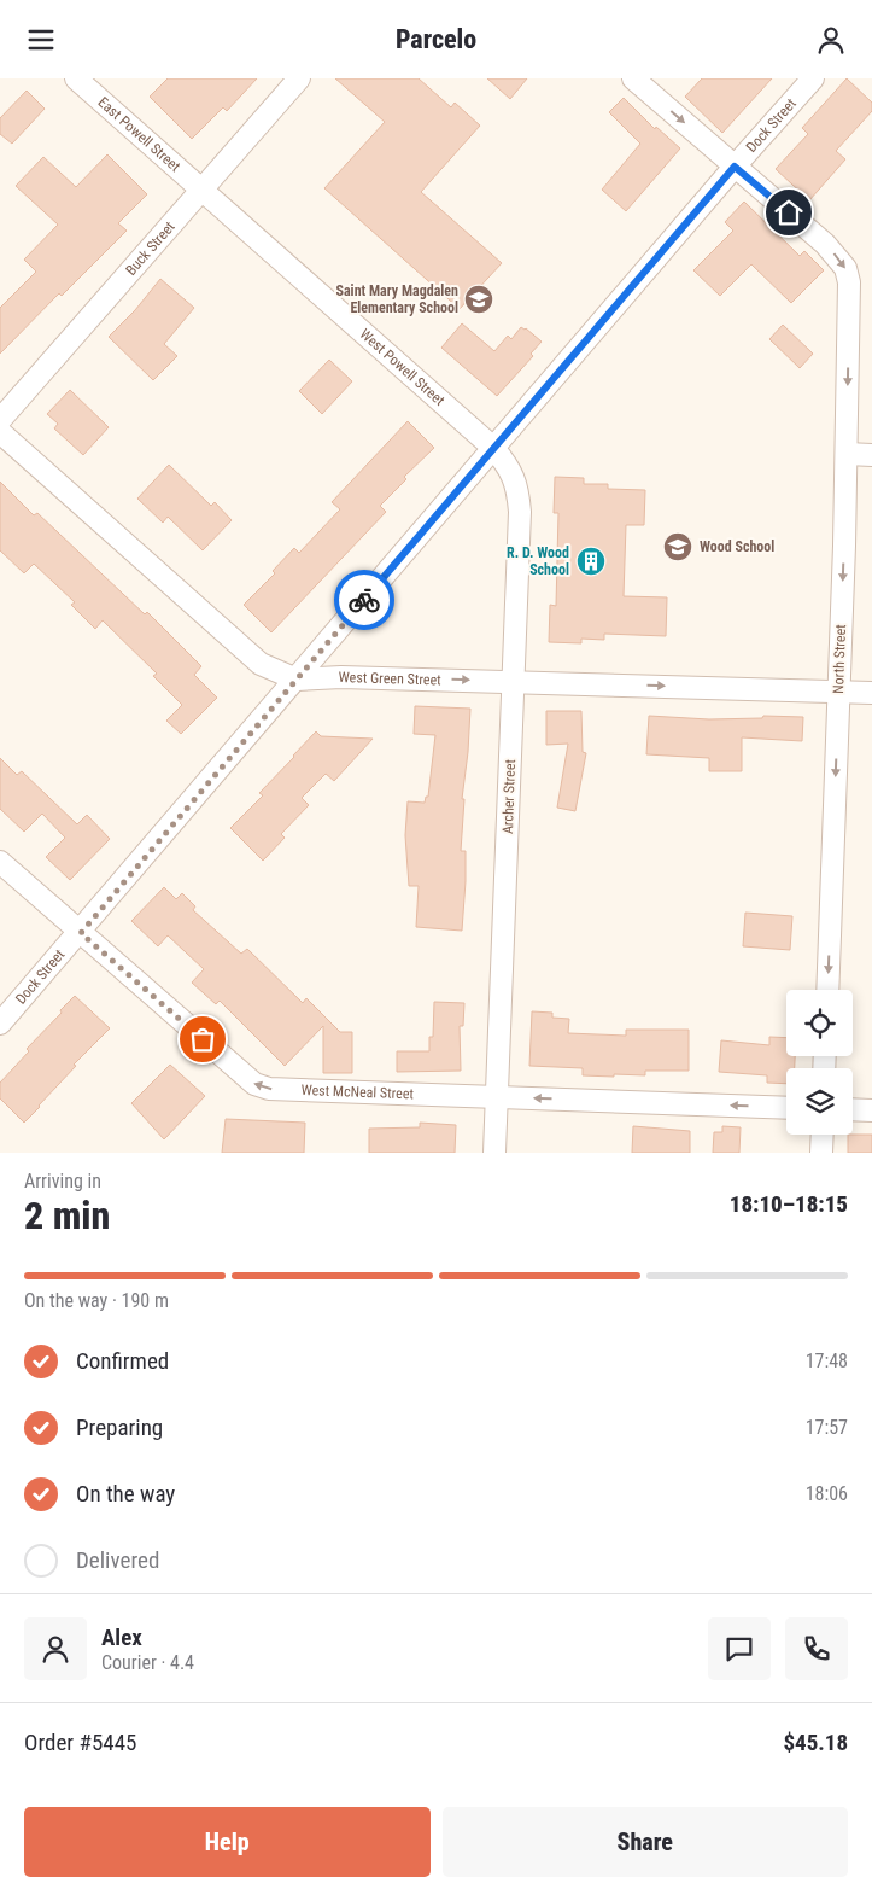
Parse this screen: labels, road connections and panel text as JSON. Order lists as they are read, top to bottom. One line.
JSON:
{"streets":{"street":["Dock Street","East Powell Street","Buck Street","West Powell Street","North Street","West Green Street","Archer Street","West McNeal Street"]},"crossings":[["Dock Street","West Powell Street"],["Dock Street","North Street"],["Dock Street","West Green Street"],["Dock Street","Archer Street"],["Dock Street","West McNeal Street"],["East Powell Street","Buck Street"],["East Powell Street","West Powell Street"],["Buck Street","West Powell Street"],["West Powell Street","Archer Street"],["North Street","West Green Street"],["West Green Street","Archer Street"],["Archer Street","West McNeal Street"]],"one_way":["North Street","West Green Street","West McNeal Street"],"places":{"school or university":["Saint Mary Magdalen Elementary School","Wood School"],"building":["R. D. Wood School"]},"page":{"header":"Parcelo","heading":["2 min","Arriving in","18:10–18:15"],"panel":["Alex","Courier · 4.4","Order #5445","$45.18"],"bar":"On the way · 190 m","list":[["Confirmed","17:48"],["Preparing","17:57"],["On the way","18:06"],"Delivered"],"buttons":["Help","Share"]}}
